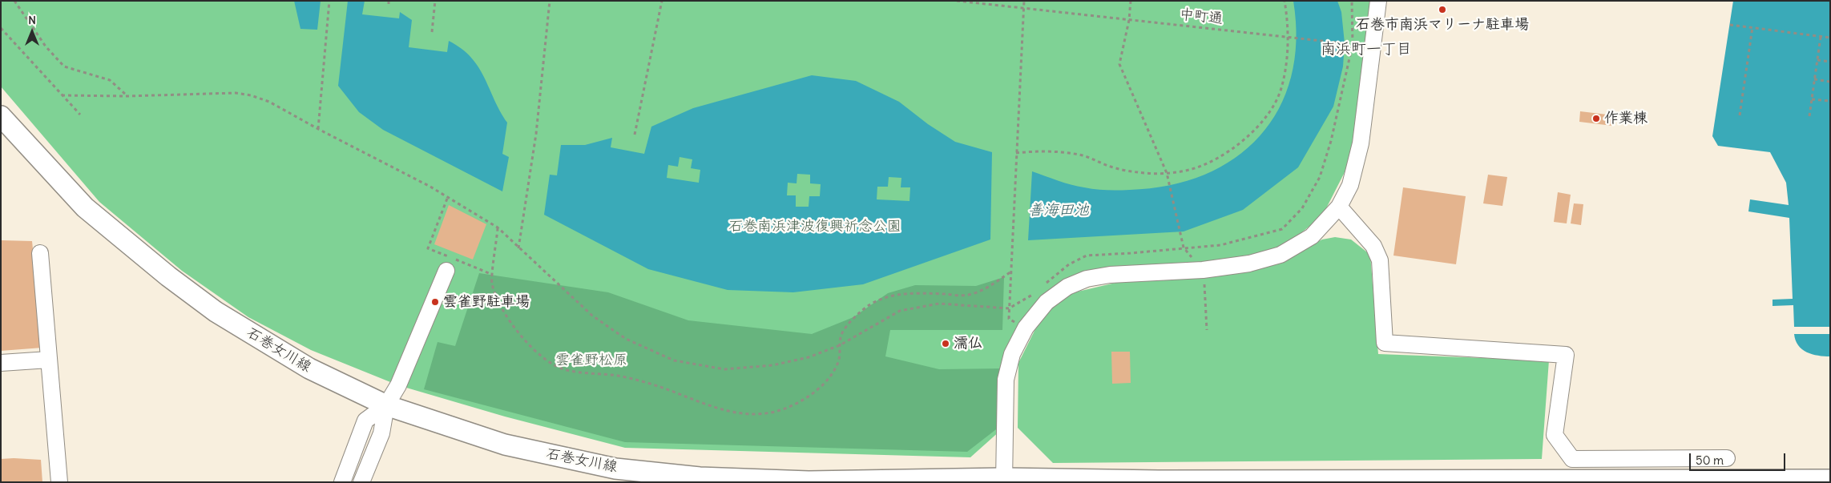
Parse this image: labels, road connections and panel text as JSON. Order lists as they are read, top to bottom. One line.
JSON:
{"streets":{"main road":["石巻女川線"],"path":["中町通"]},"districts":["南浜町一丁目"],"water":["善海田池"],"parks":["石巻南浜津波復興祈念公園","雲雀野松原"],"places":["石巻市南浜マリーナ駐車場","作業棟","雲雀野駐車場","濡仏"],"scale_bar":"50 m","north":"top"}
